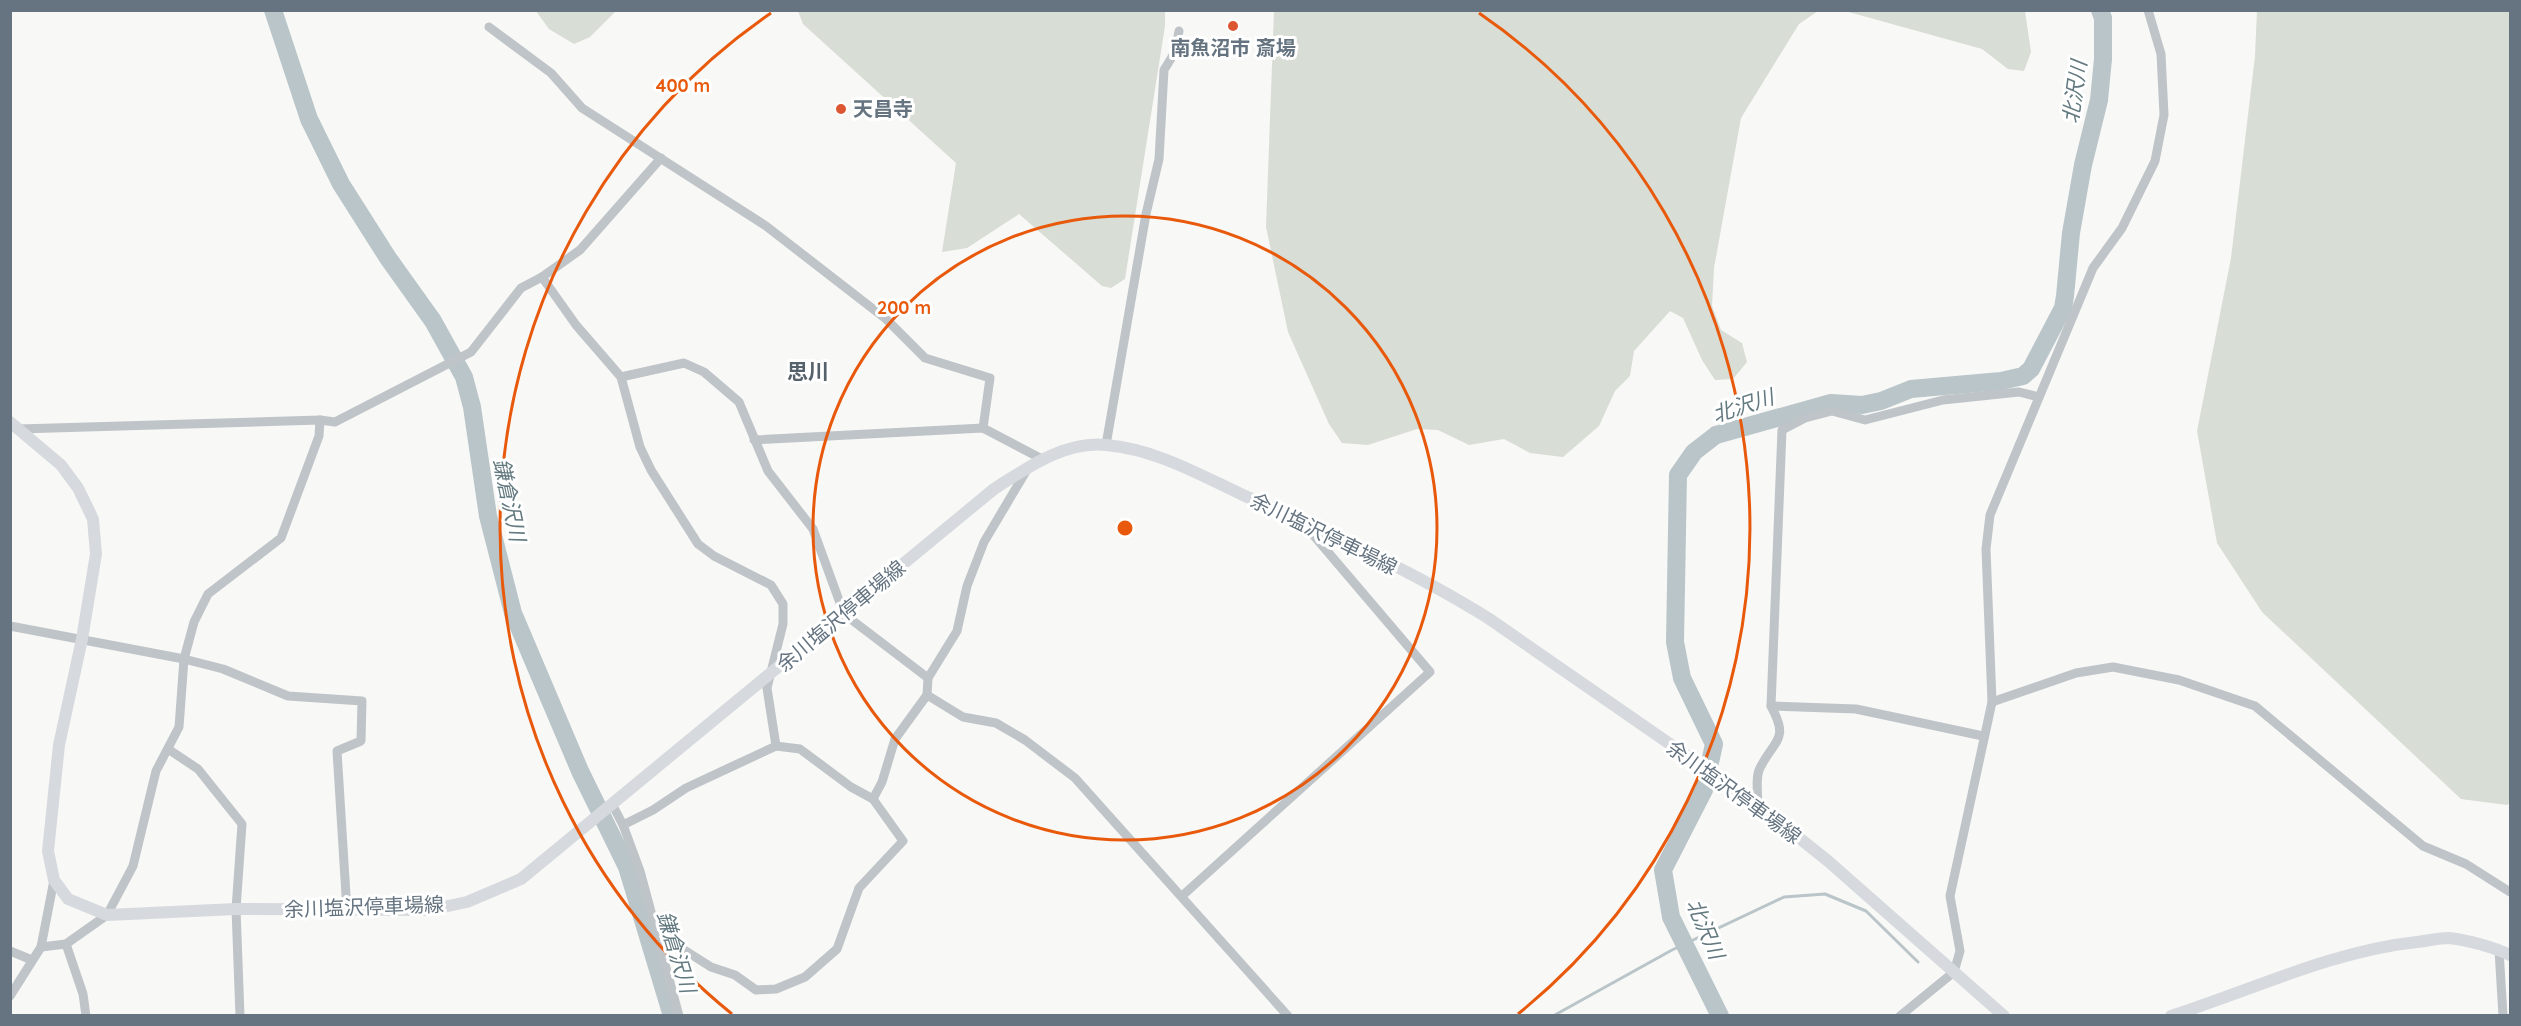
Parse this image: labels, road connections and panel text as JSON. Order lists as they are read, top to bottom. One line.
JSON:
{"streets":{"main road":["余川塩沢停車場線"]},"districts":["思川"],"water":["北沢川","鎌倉沢川"],"places":["南魚沼市 斎場","天昌寺"],"rings":["400 m","200 m"]}
